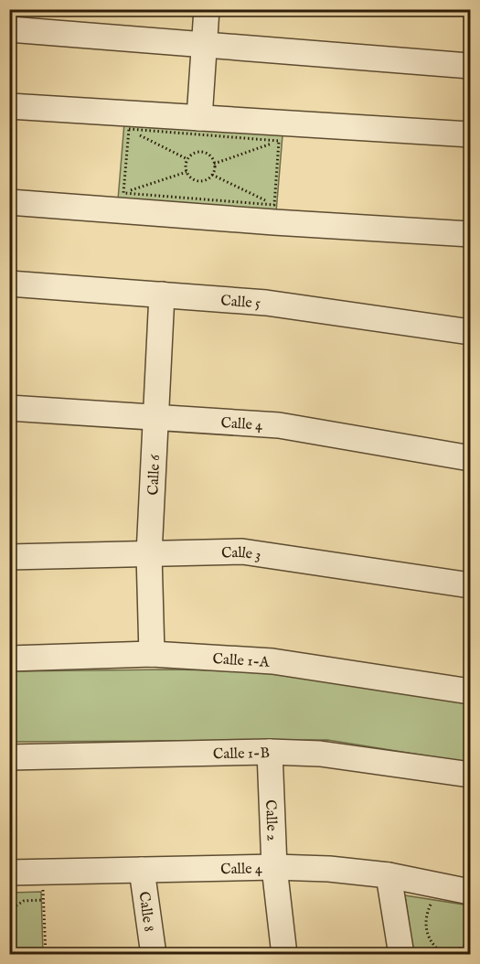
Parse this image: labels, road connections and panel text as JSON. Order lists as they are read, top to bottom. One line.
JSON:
{"streets":{"street":["Calle 5","Calle 4","Calle 6","Calle 3","Calle 1-A","Calle 1-B","Calle 2","Calle 8"]},"crossings":[["Calle 5","Calle 6"],["Calle 4","Calle 6"],["Calle 4","Calle 2"],["Calle 4","Calle 8"],["Calle 6","Calle 3"],["Calle 6","Calle 1-A"],["Calle 1-B","Calle 2"]]}
